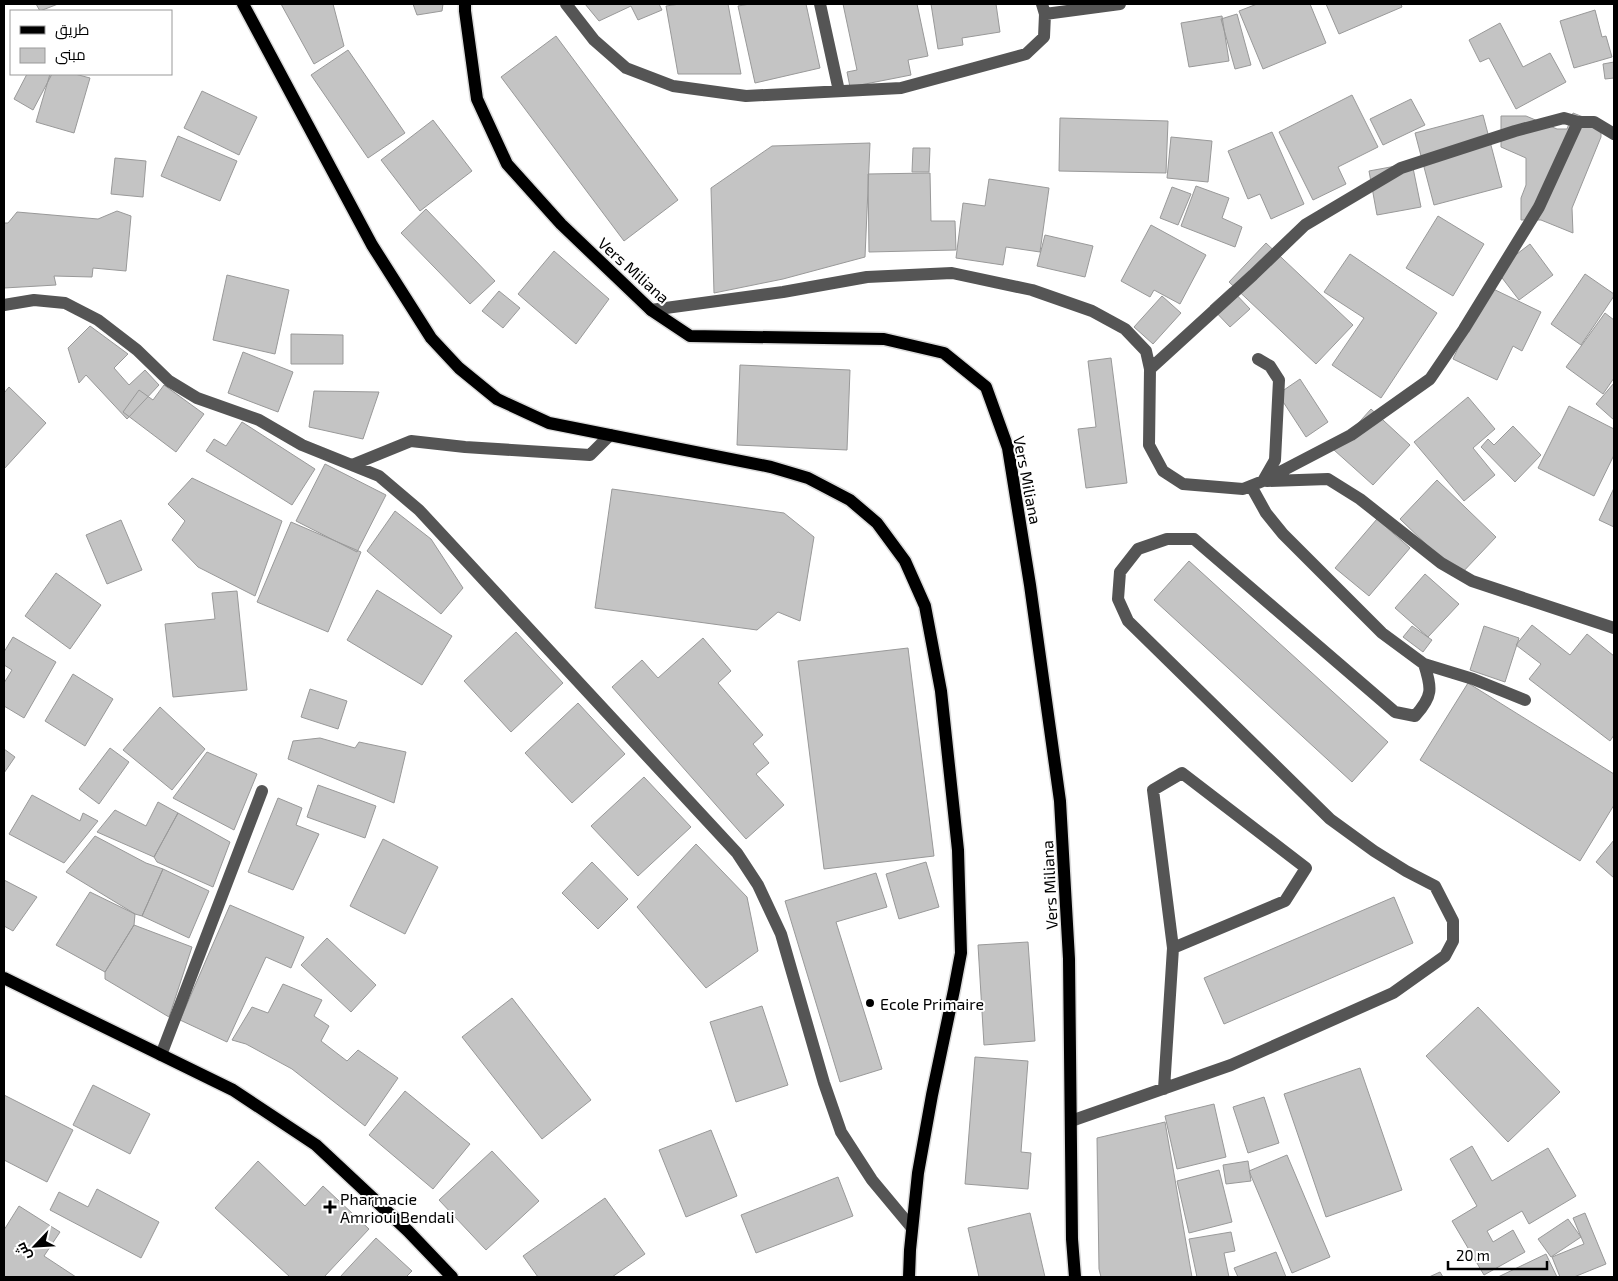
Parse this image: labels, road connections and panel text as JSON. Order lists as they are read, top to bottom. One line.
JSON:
{"streets":{"main road":["Vers Miliana"]},"places":{"other":["Ecole Primaire"],"health":["Pharmacie Amrioui Bendali"]},"legend":["طريق","مبنى"],"scale_bar":"20 m","north":"bottom left"}
